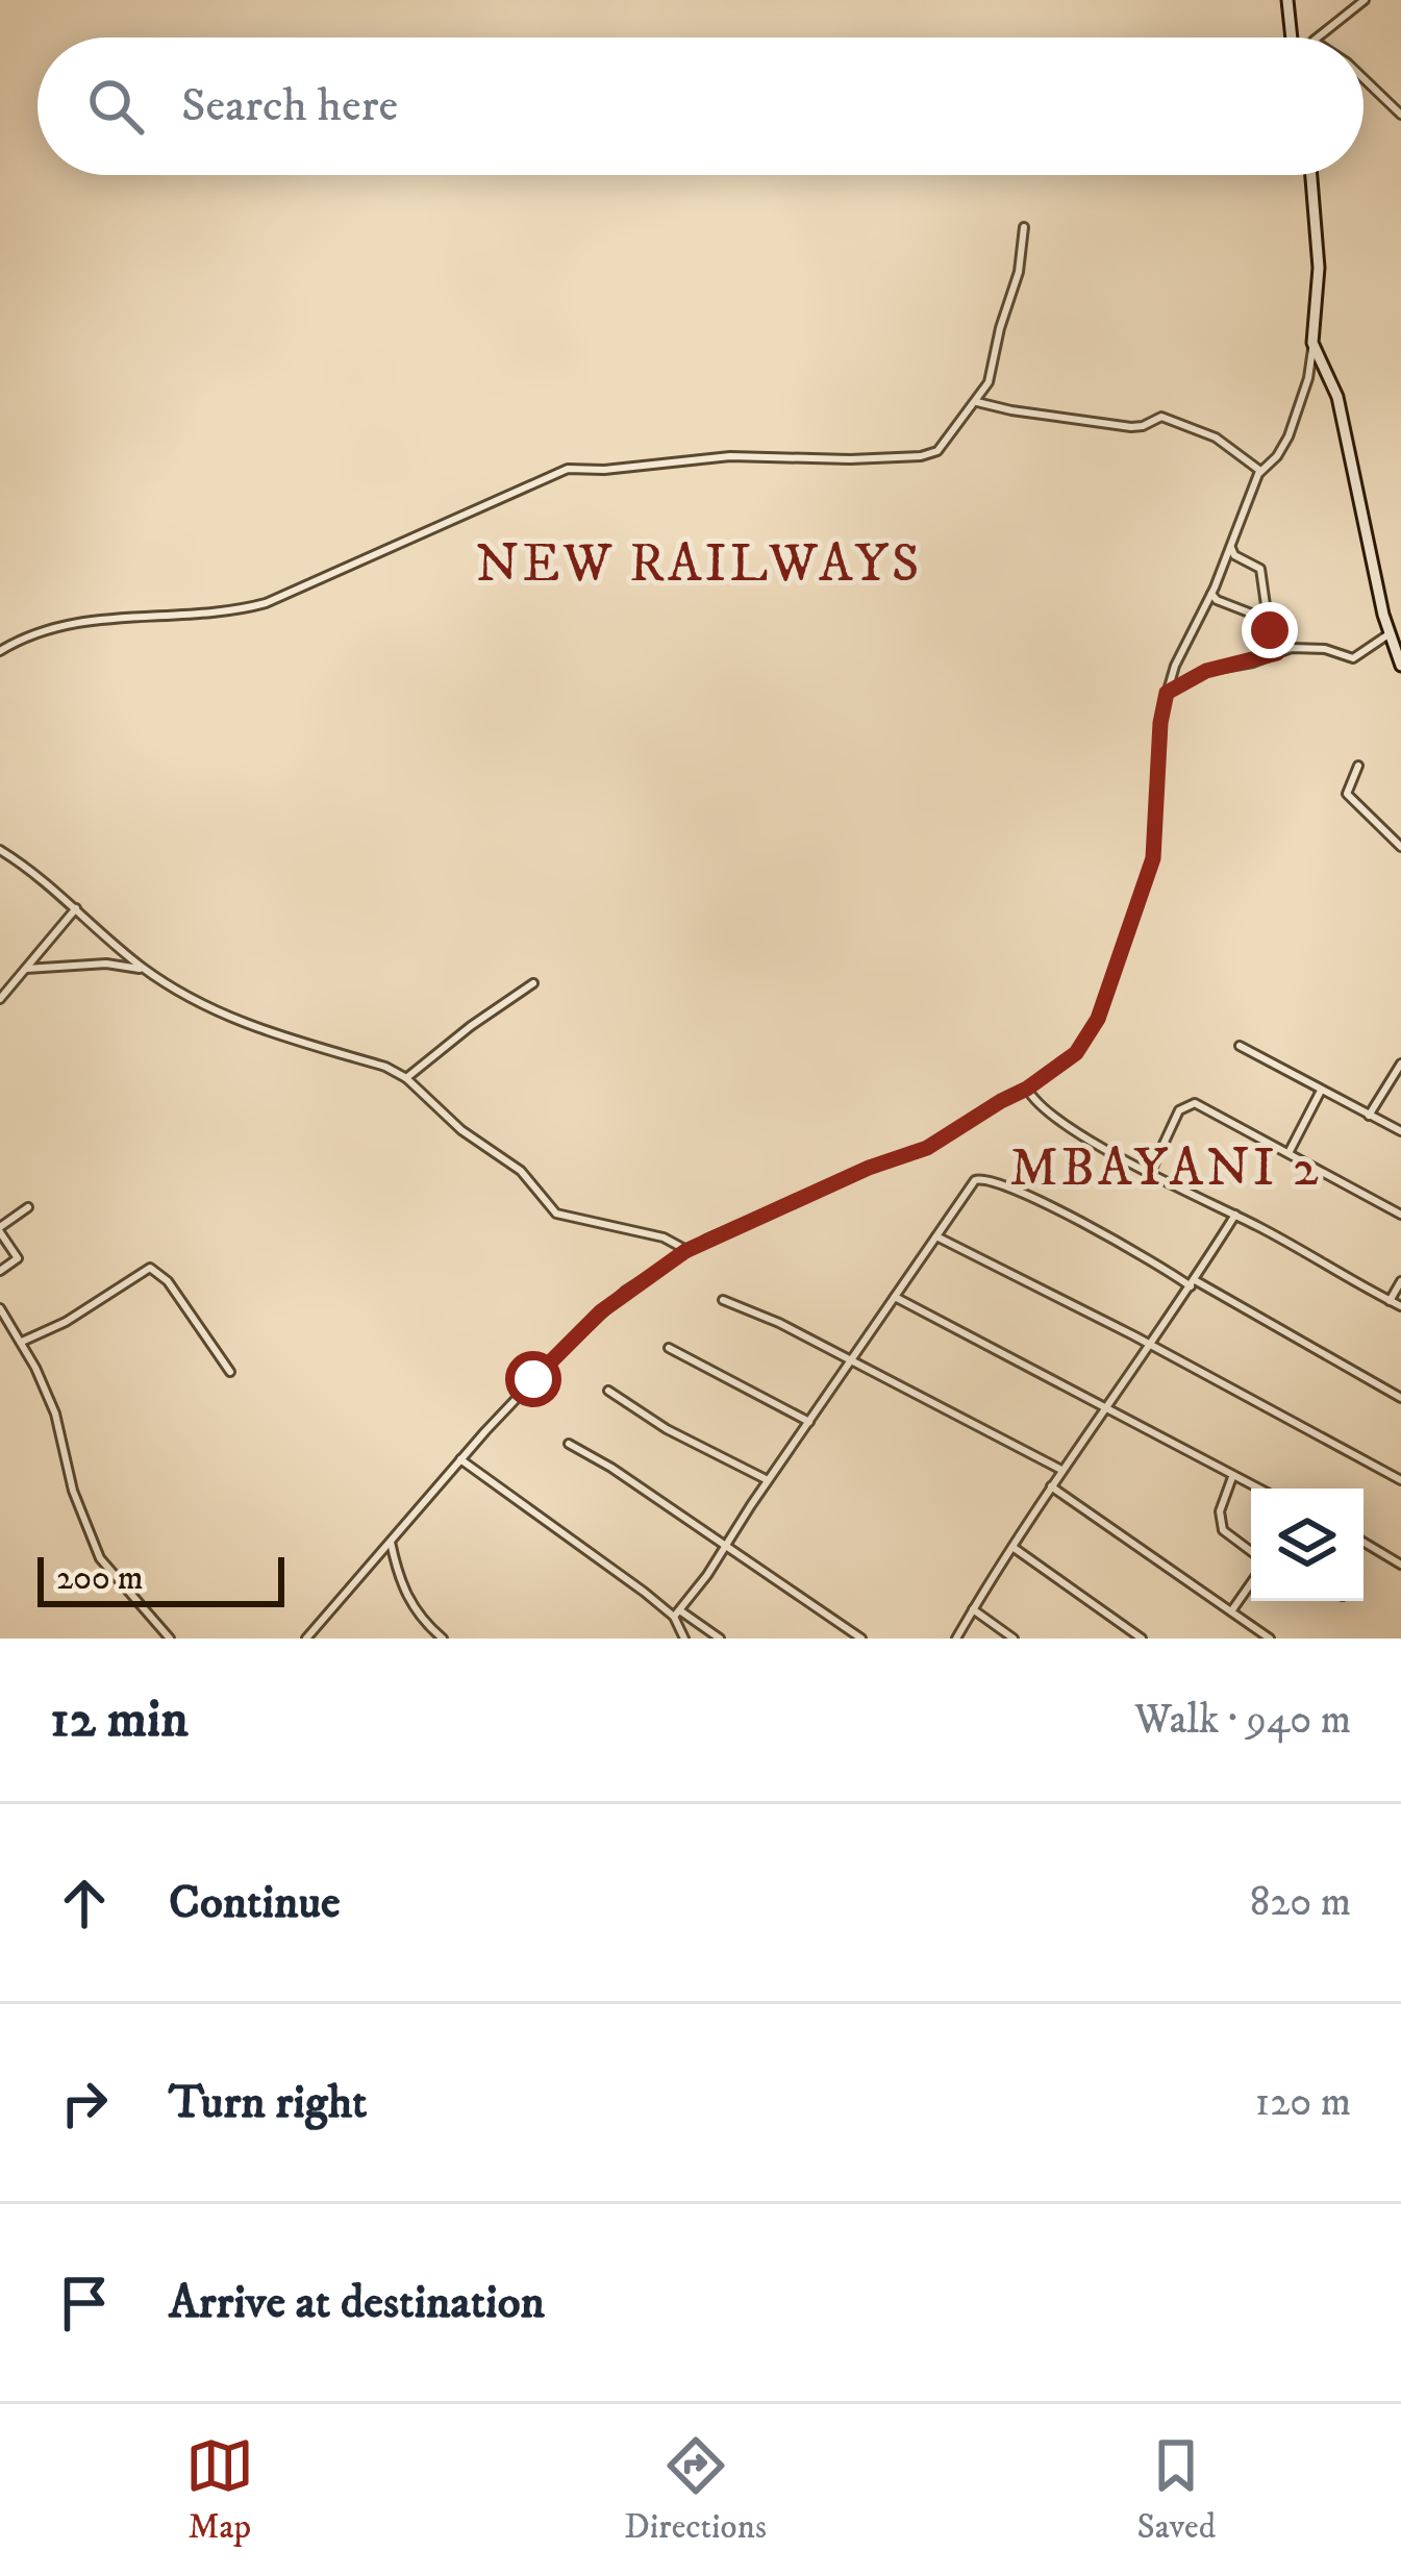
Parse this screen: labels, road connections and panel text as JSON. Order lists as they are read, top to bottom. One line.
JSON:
{"districts":["NEW RAILWAYS","MBAYANI 2"],"scale_bar":"200 m","page":{"search":"Search here","scale":"200 m","heading":["12 min","Walk · 940 m"],"list":[["Continue","820 m"],["Turn right","120 m"],"Arrive at destination"],"nav":["Map","Directions","Saved"]}}
